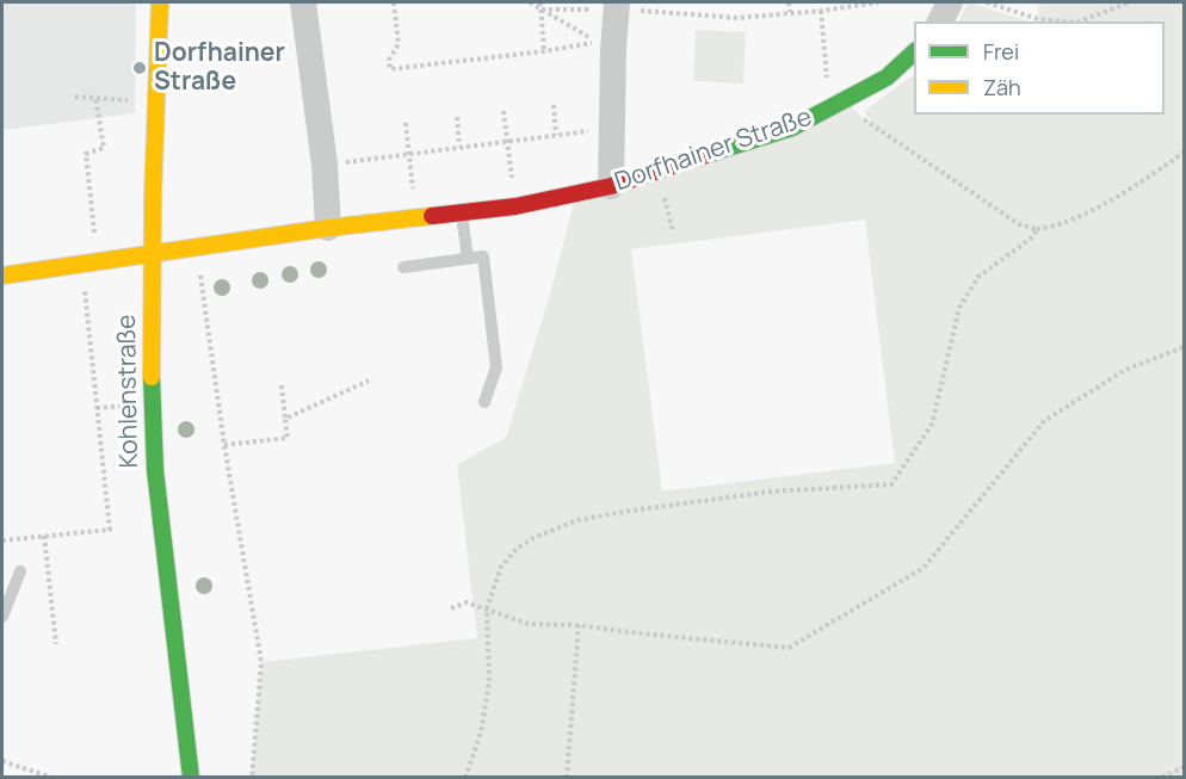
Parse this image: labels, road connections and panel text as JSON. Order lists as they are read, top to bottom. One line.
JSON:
{"streets":{"street":["Dorfhainer Straße","Kohlenstraße"]},"crossings":[["Dorfhainer Straße","Kohlenstraße"]],"places":["Dorfhainer Straße"],"legend":["Frei","Zäh"]}
